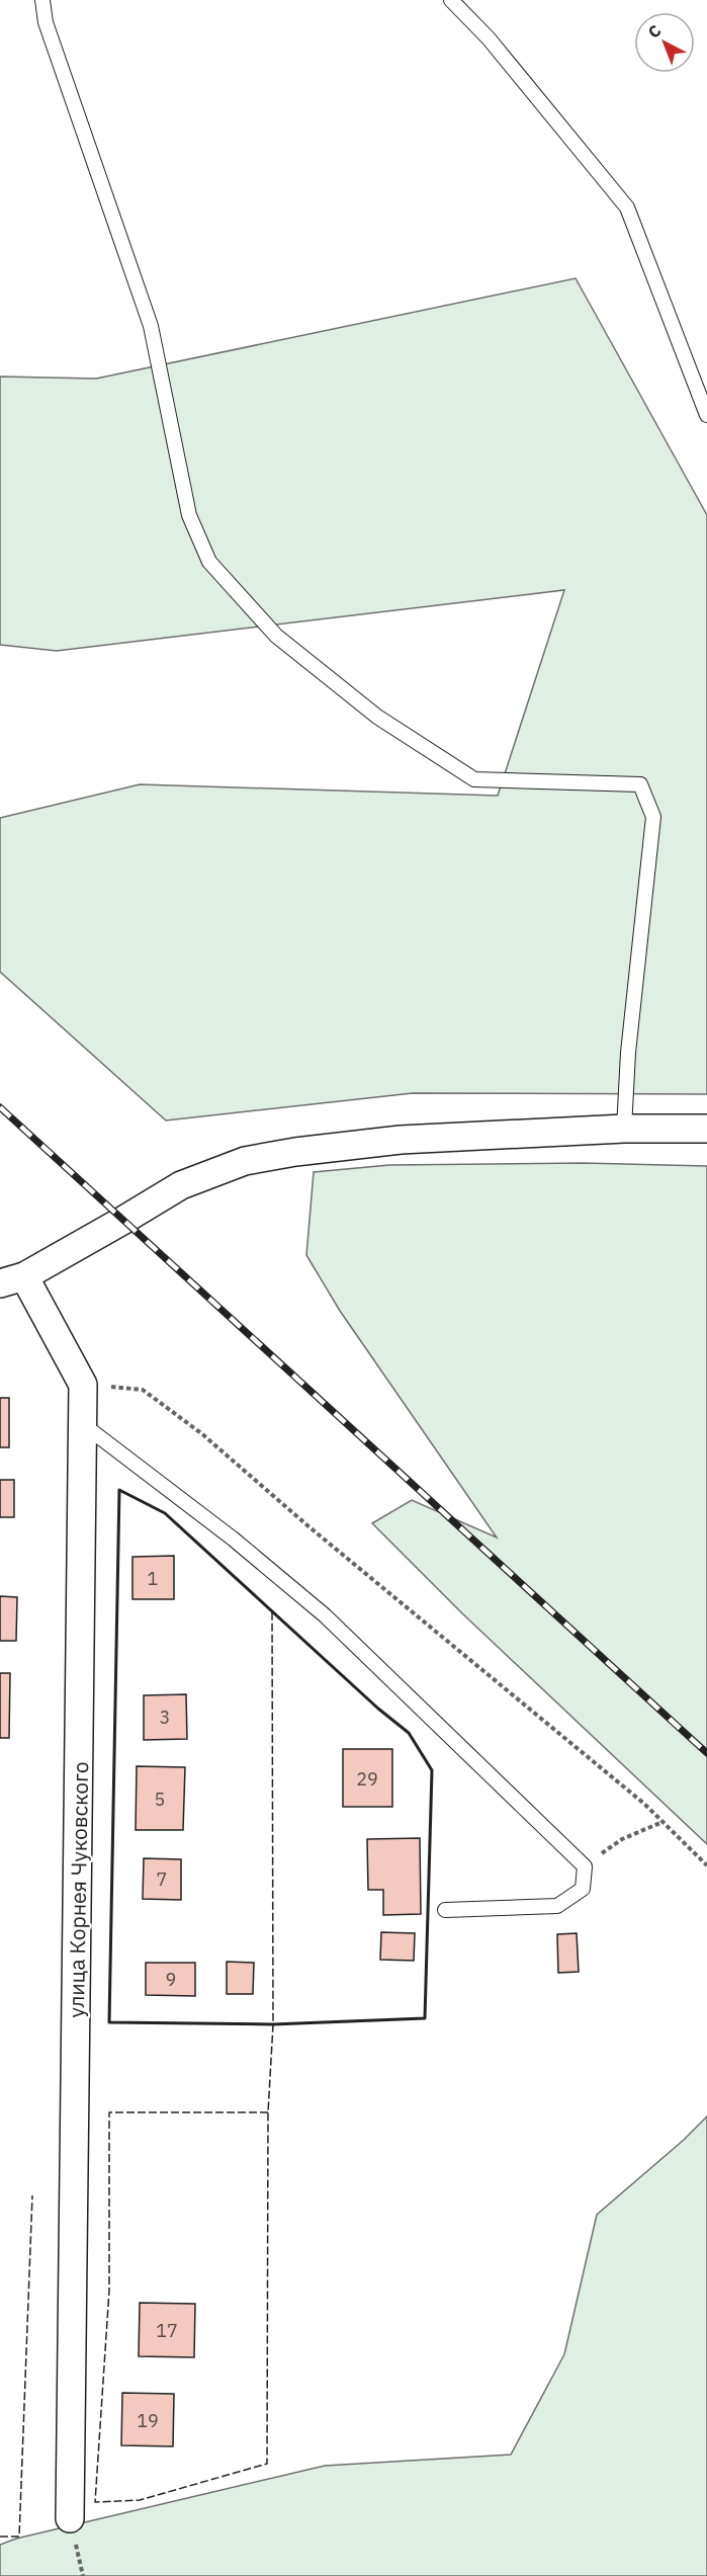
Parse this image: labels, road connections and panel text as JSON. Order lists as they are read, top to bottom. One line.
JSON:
{"streets":{"street":["улица Корнея Чуковского"]},"house_numbers":["1","3","29","5","7","9","17","19"],"north":"top left"}
